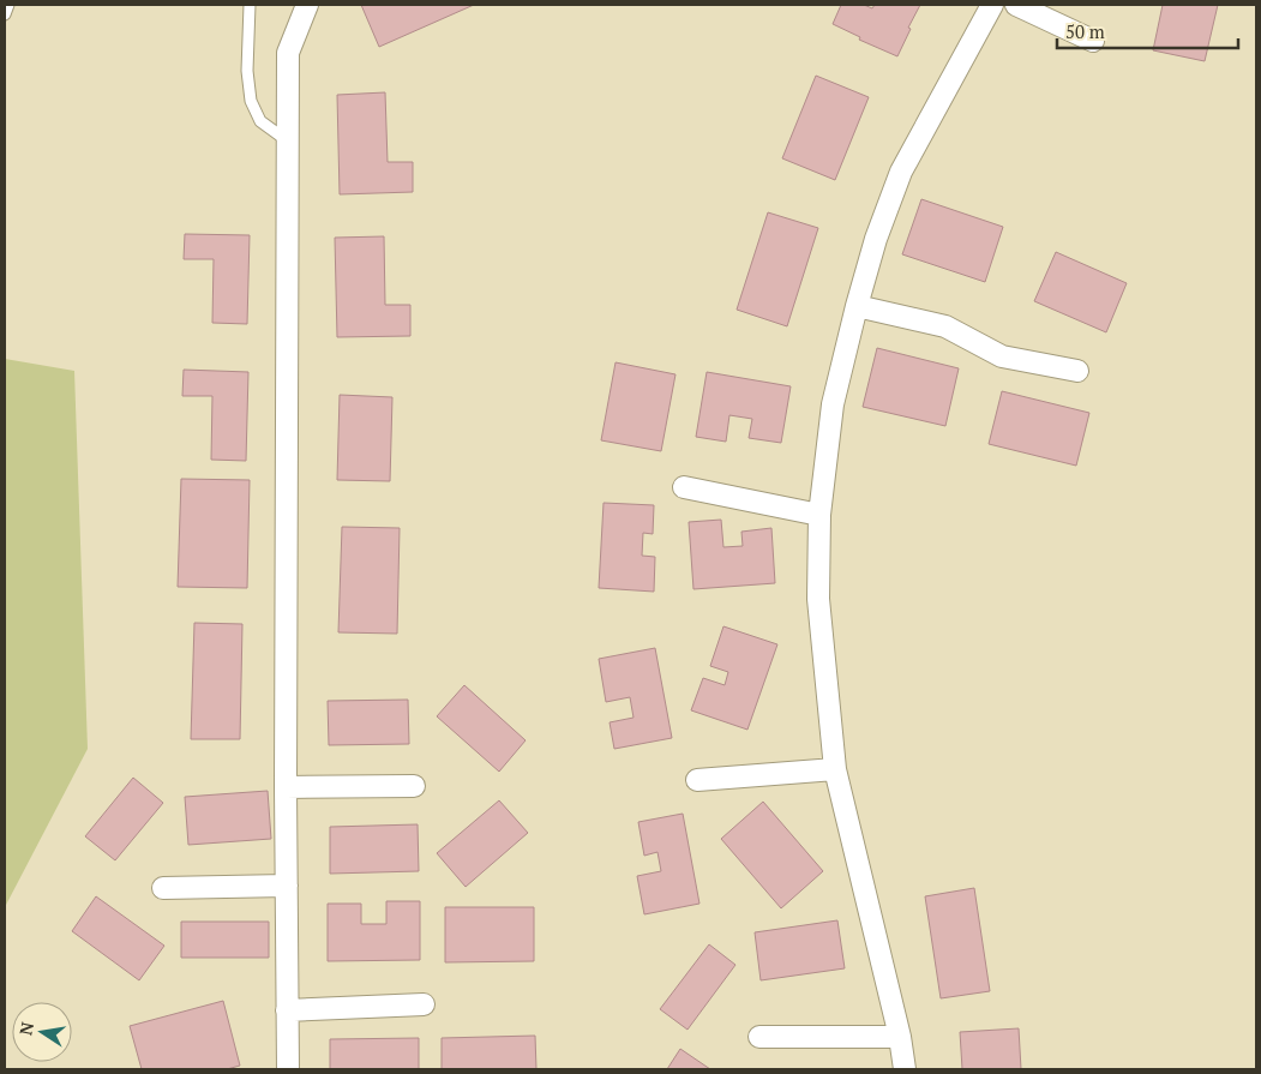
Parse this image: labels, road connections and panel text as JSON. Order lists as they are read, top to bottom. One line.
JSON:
{"scale_bar":"50 m","north":"left"}
